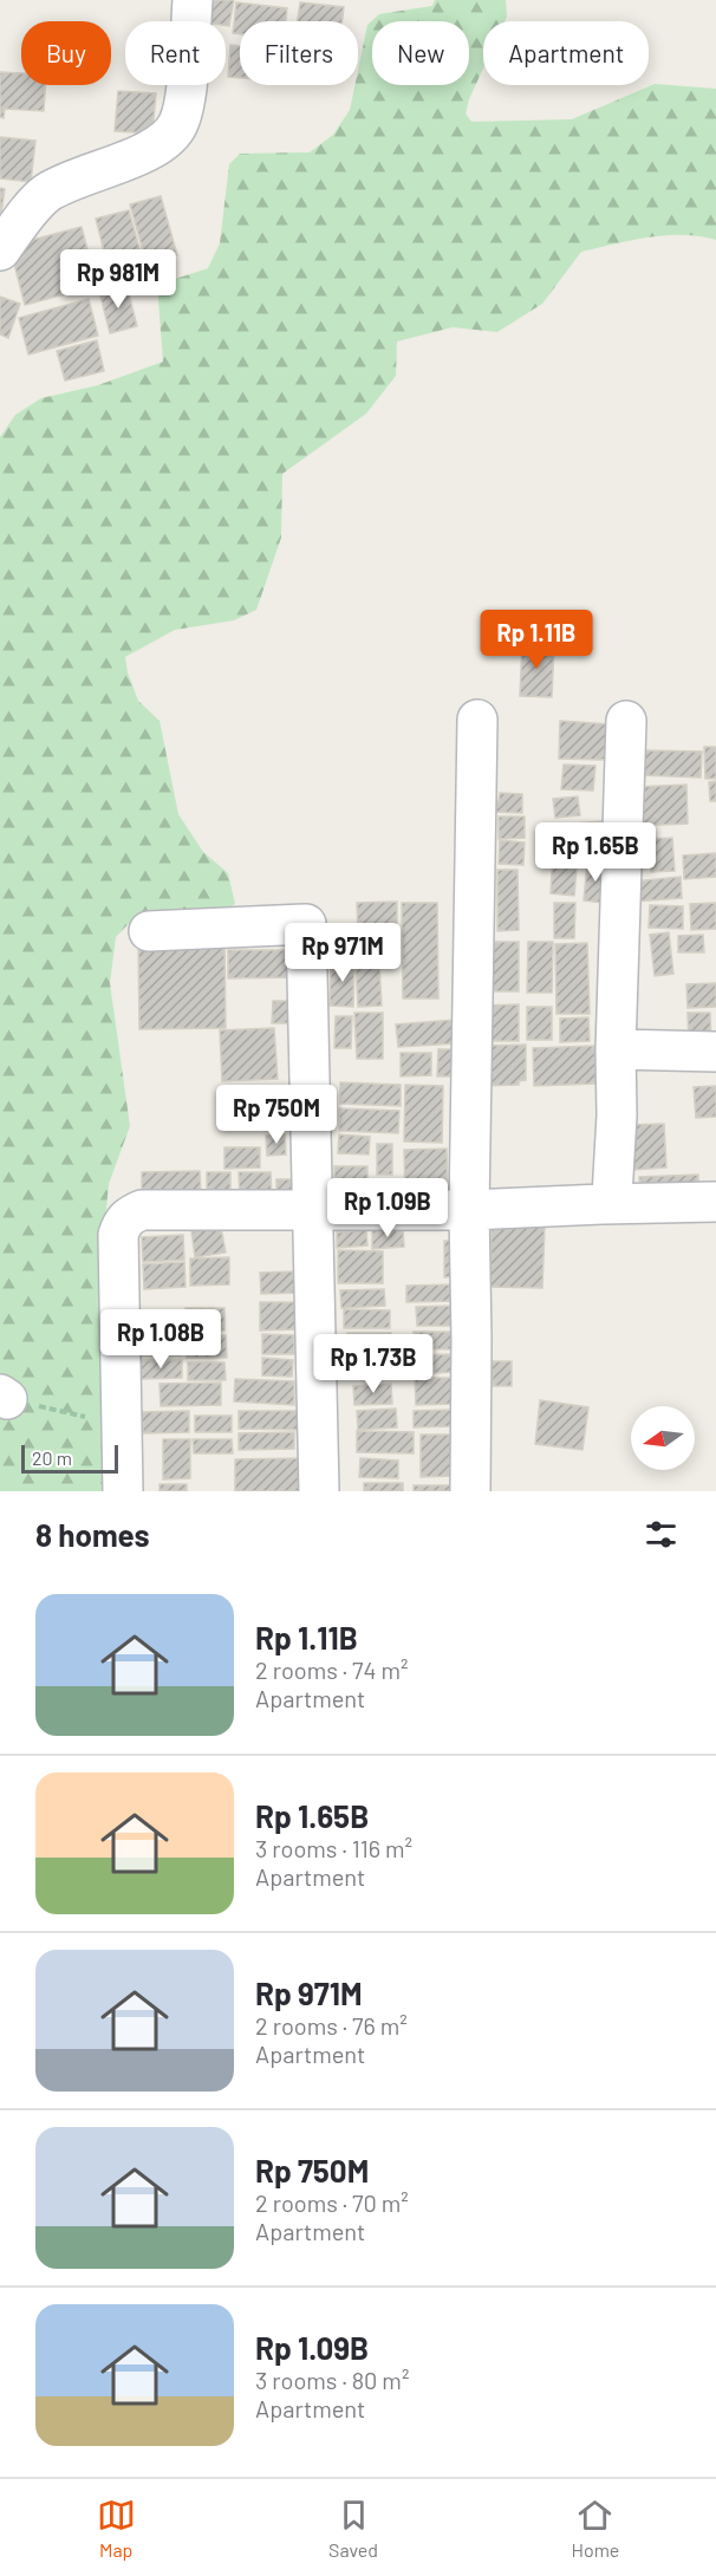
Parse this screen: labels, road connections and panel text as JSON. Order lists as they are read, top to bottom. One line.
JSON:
{"scale_bar":"20 m","north":"left","page":{"chip":["Buy","Rent","Filters","New","Apartment"],"price":["Rp 981M","Rp 1.11B","Rp 1.65B","Rp 971M","Rp 750M","Rp 1.09B","Rp 1.08B","Rp 1.73B"],"scale":"20 m","heading":"8 homes","list":[{"name":"Rp 1.11B","note":"2 rooms · 74 m² · Apartment"},{"name":"Rp 1.65B","note":"3 rooms · 116 m² · Apartment"},{"name":"Rp 971M","note":"2 rooms · 76 m² · Apartment"},{"name":"Rp 750M","note":"2 rooms · 70 m² · Apartment"},{"name":"Rp 1.09B","note":"3 rooms · 80 m² · Apartment"}],"tabs":["Map","Saved","Home"]}}
